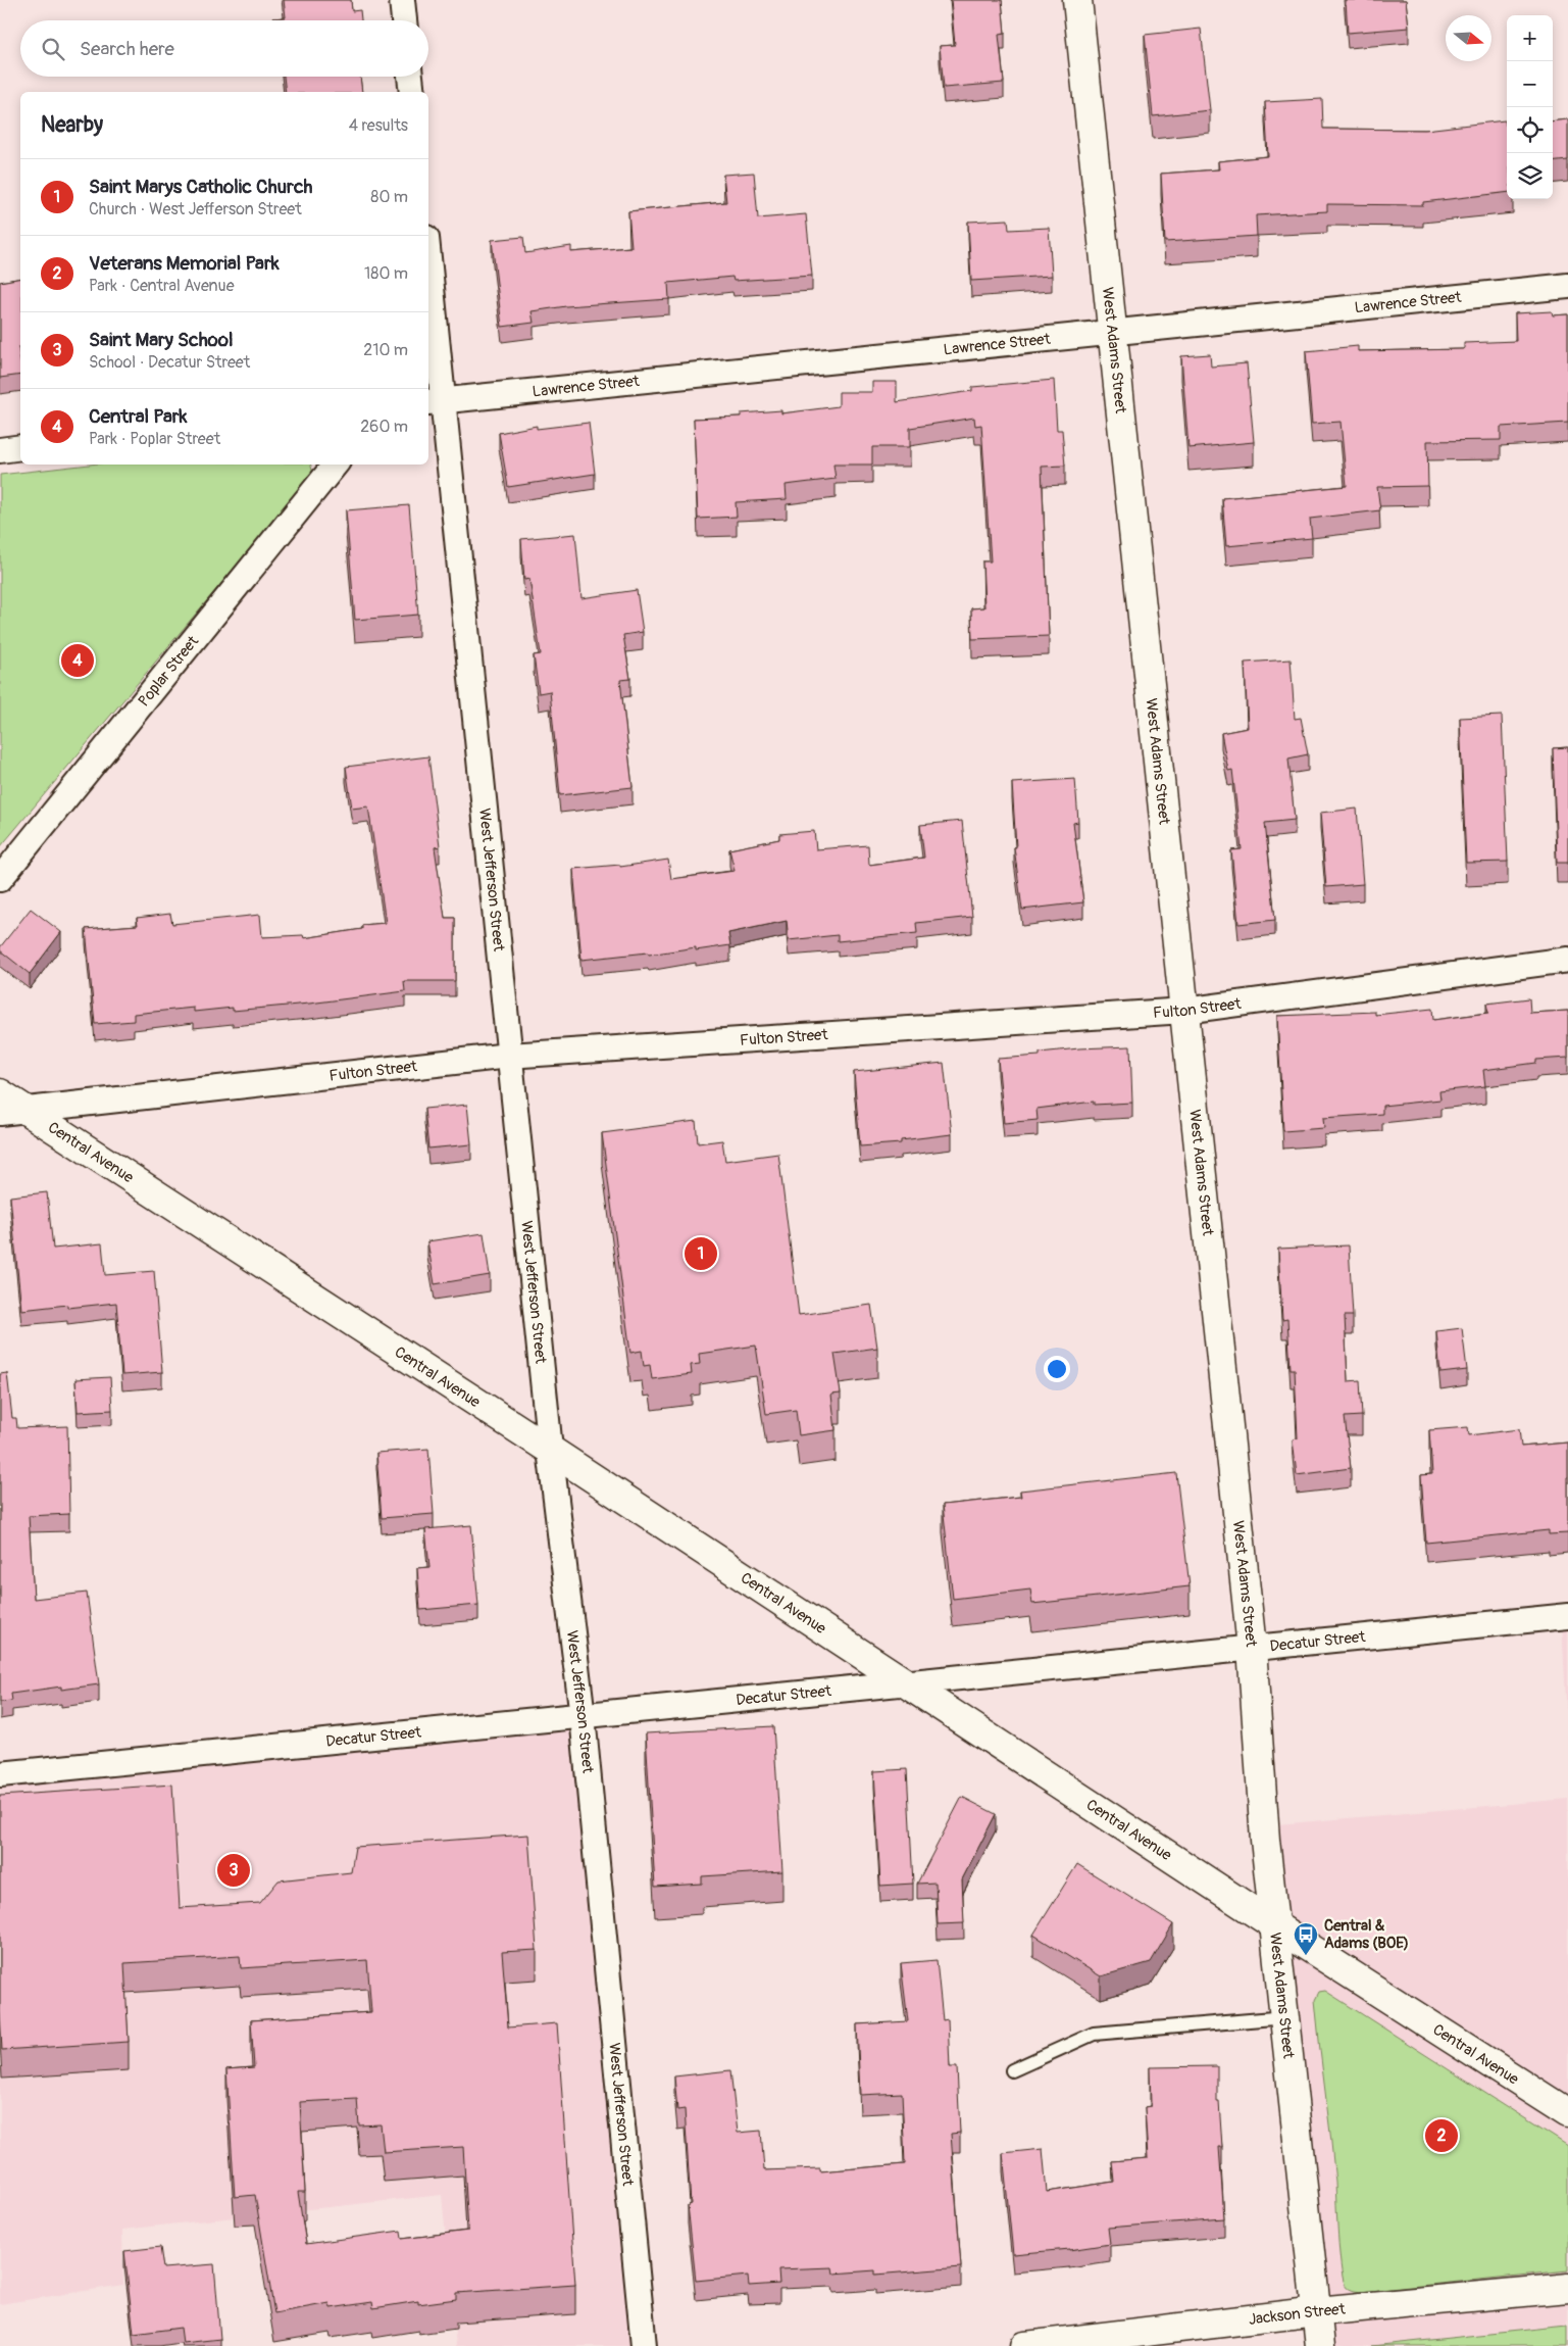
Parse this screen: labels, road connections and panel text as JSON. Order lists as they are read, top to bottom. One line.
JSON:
{"streets":{"street":["Lawrence Street","West Adams Street","Poplar Street","West Jefferson Street","Fulton Street","Central Avenue","Decatur Street","Jackson Street"]},"crossings":[["Lawrence Street","West Adams Street"],["Lawrence Street","West Jefferson Street"],["West Adams Street","Fulton Street"],["West Adams Street","Central Avenue"],["West Adams Street","Decatur Street"],["West Adams Street","Jackson Street"],["West Jefferson Street","Fulton Street"],["West Jefferson Street","Central Avenue"],["West Jefferson Street","Decatur Street"],["Fulton Street","Central Avenue"],["Central Avenue","Decatur Street"]],"places":{"bus stop":["Central & Adams (BOE)"]},"north":"right","page":{"map_buttons":["+","−"],"search":"Search here","heading":["Nearby","4 results"],"list":[{"mark":"1","name":"Saint Marys Catholic Church","note":"Church · West Jefferson Street","value":"80 m"},{"mark":"2","name":"Veterans Memorial Park","note":"Park · Central Avenue","value":"180 m"},{"mark":"3","name":"Saint Mary School","note":"School · Decatur Street","value":"210 m"},{"mark":"4","name":"Central Park","note":"Park · Poplar Street","value":"260 m"}],"pins":["4","1","3","2"]}}
